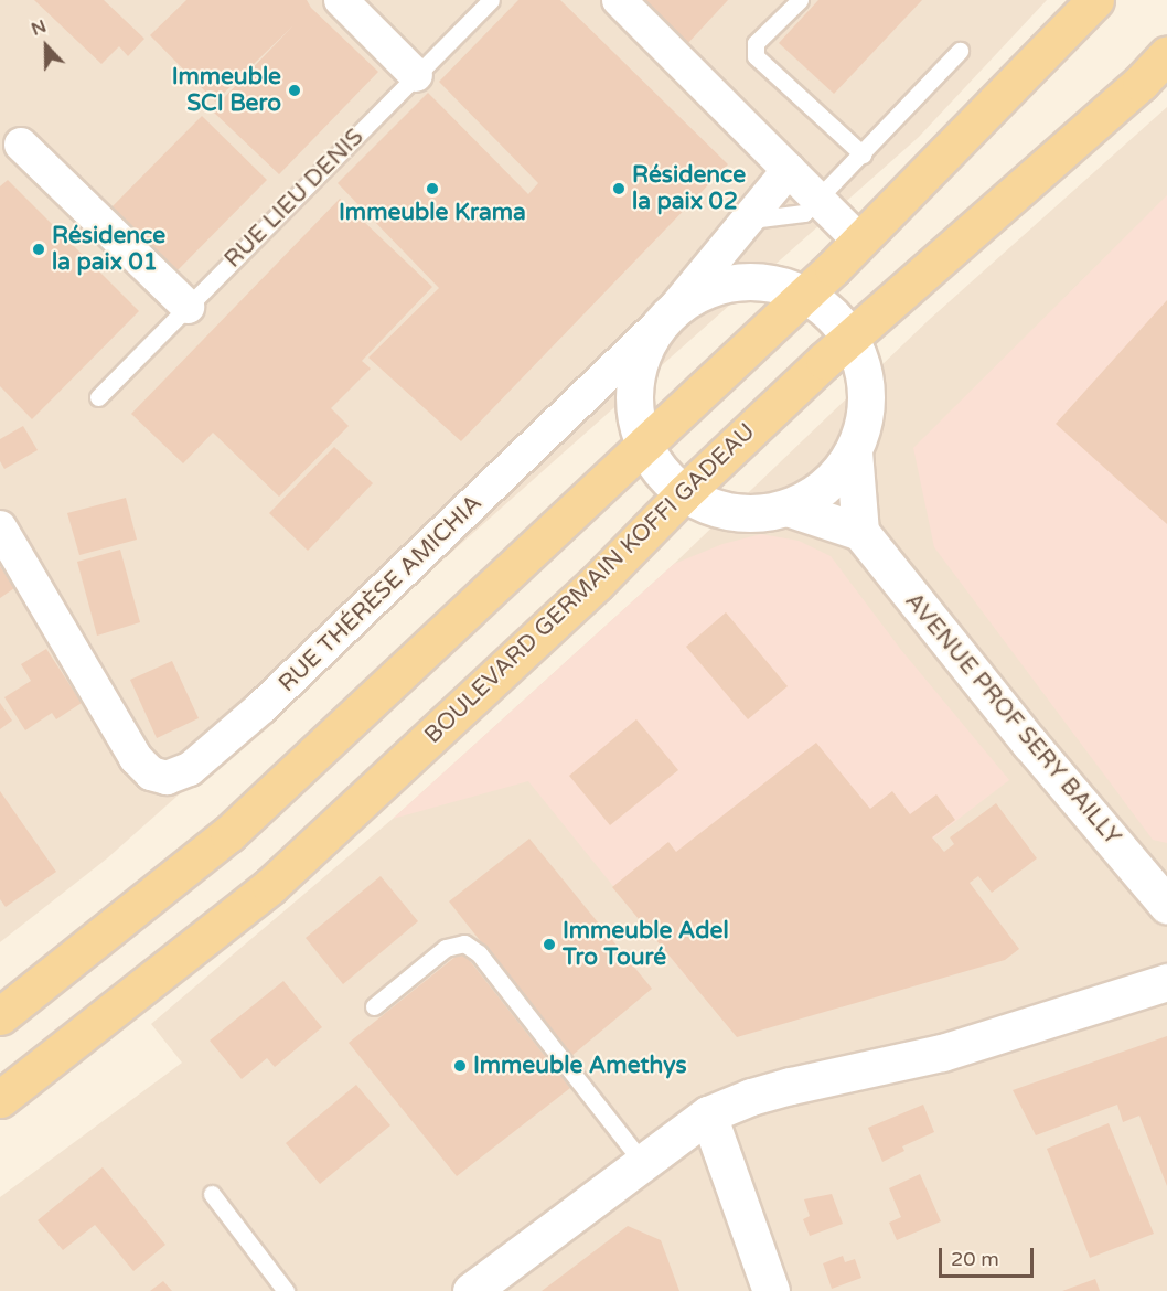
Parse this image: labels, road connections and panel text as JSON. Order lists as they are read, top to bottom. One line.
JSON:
{"streets":{"main road":["BOULEVARD GERMAIN KOFFI GADEAU"],"street":["RUE THÉRÈSE AMICHIA","AVENUE PROF SERY BAILLY"],"lane":["RUE LIEU DENIS"]},"places":["Immeuble SCI Bero","Immeuble Krama","Résidence la paix 02","Résidence la paix 01","Immeuble Adel Tro Touré","Immeuble Amethys"],"scale_bar":"20 m","north":"top"}
